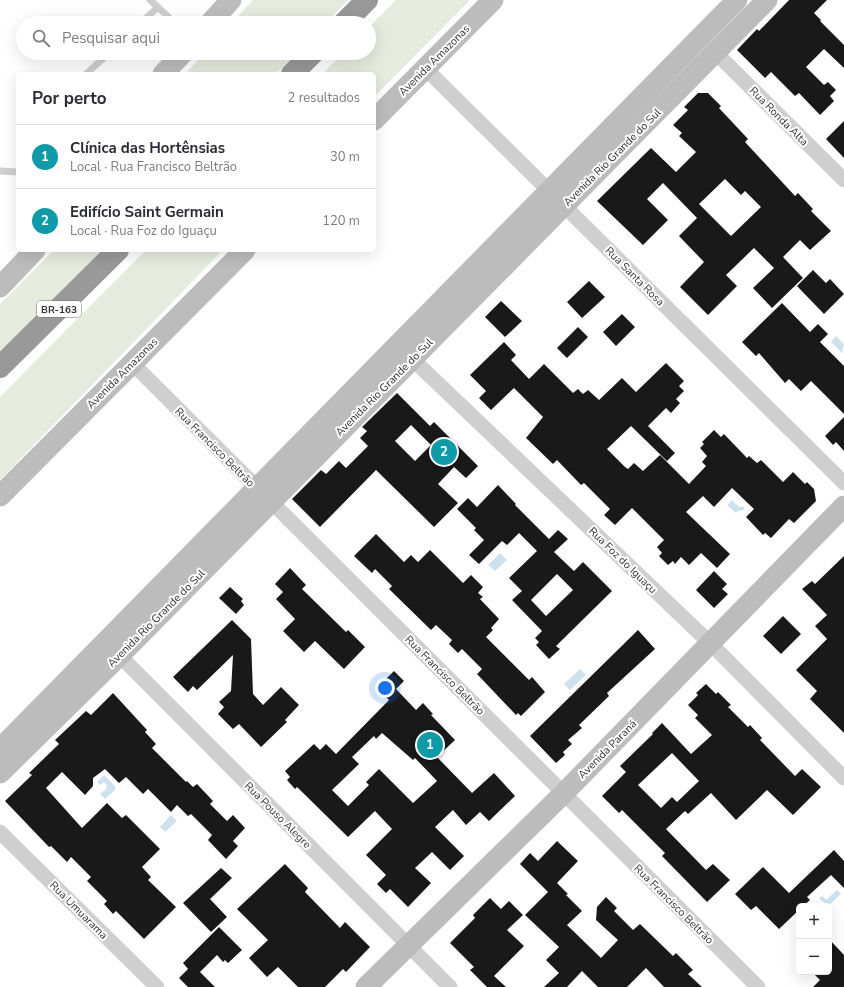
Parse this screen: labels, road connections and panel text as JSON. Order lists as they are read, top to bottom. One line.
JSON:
{"streets":{"highway":["BR-163"],"street":["Avenida Amazonas","Rua Ronda Alta","Avenida Rio Grande do Sul","Rua Santa Rosa","Rua Francisco Beltrão","Rua Foz do Iguaçu","Avenida Paraná","Rua Pouso Alegre","Rua Umuarama"]},"crossings":[["Avenida Amazonas","Rua Santa Rosa"],["Avenida Amazonas","Rua Francisco Beltrão"],["Rua Ronda Alta","Avenida Rio Grande do Sul"],["Avenida Rio Grande do Sul","Rua Santa Rosa"],["Avenida Rio Grande do Sul","Rua Francisco Beltrão"],["Avenida Rio Grande do Sul","Rua Foz do Iguaçu"],["Avenida Rio Grande do Sul","Rua Pouso Alegre"],["Rua Francisco Beltrão","Avenida Paraná"],["Rua Foz do Iguaçu","Avenida Paraná"],["Avenida Paraná","Rua Pouso Alegre"]],"page":{"search":"Pesquisar aqui","heading":["Por perto","2 resultados"],"list":[{"mark":"1","name":"Clínica das Hortênsias","note":"Local · Rua Francisco Beltrão","value":"30 m"},{"mark":"2","name":"Edifício Saint Germain","note":"Local · Rua Foz do Iguaçu","value":"120 m"}],"pins":["2","1"],"map_buttons":["+","−"]}}
